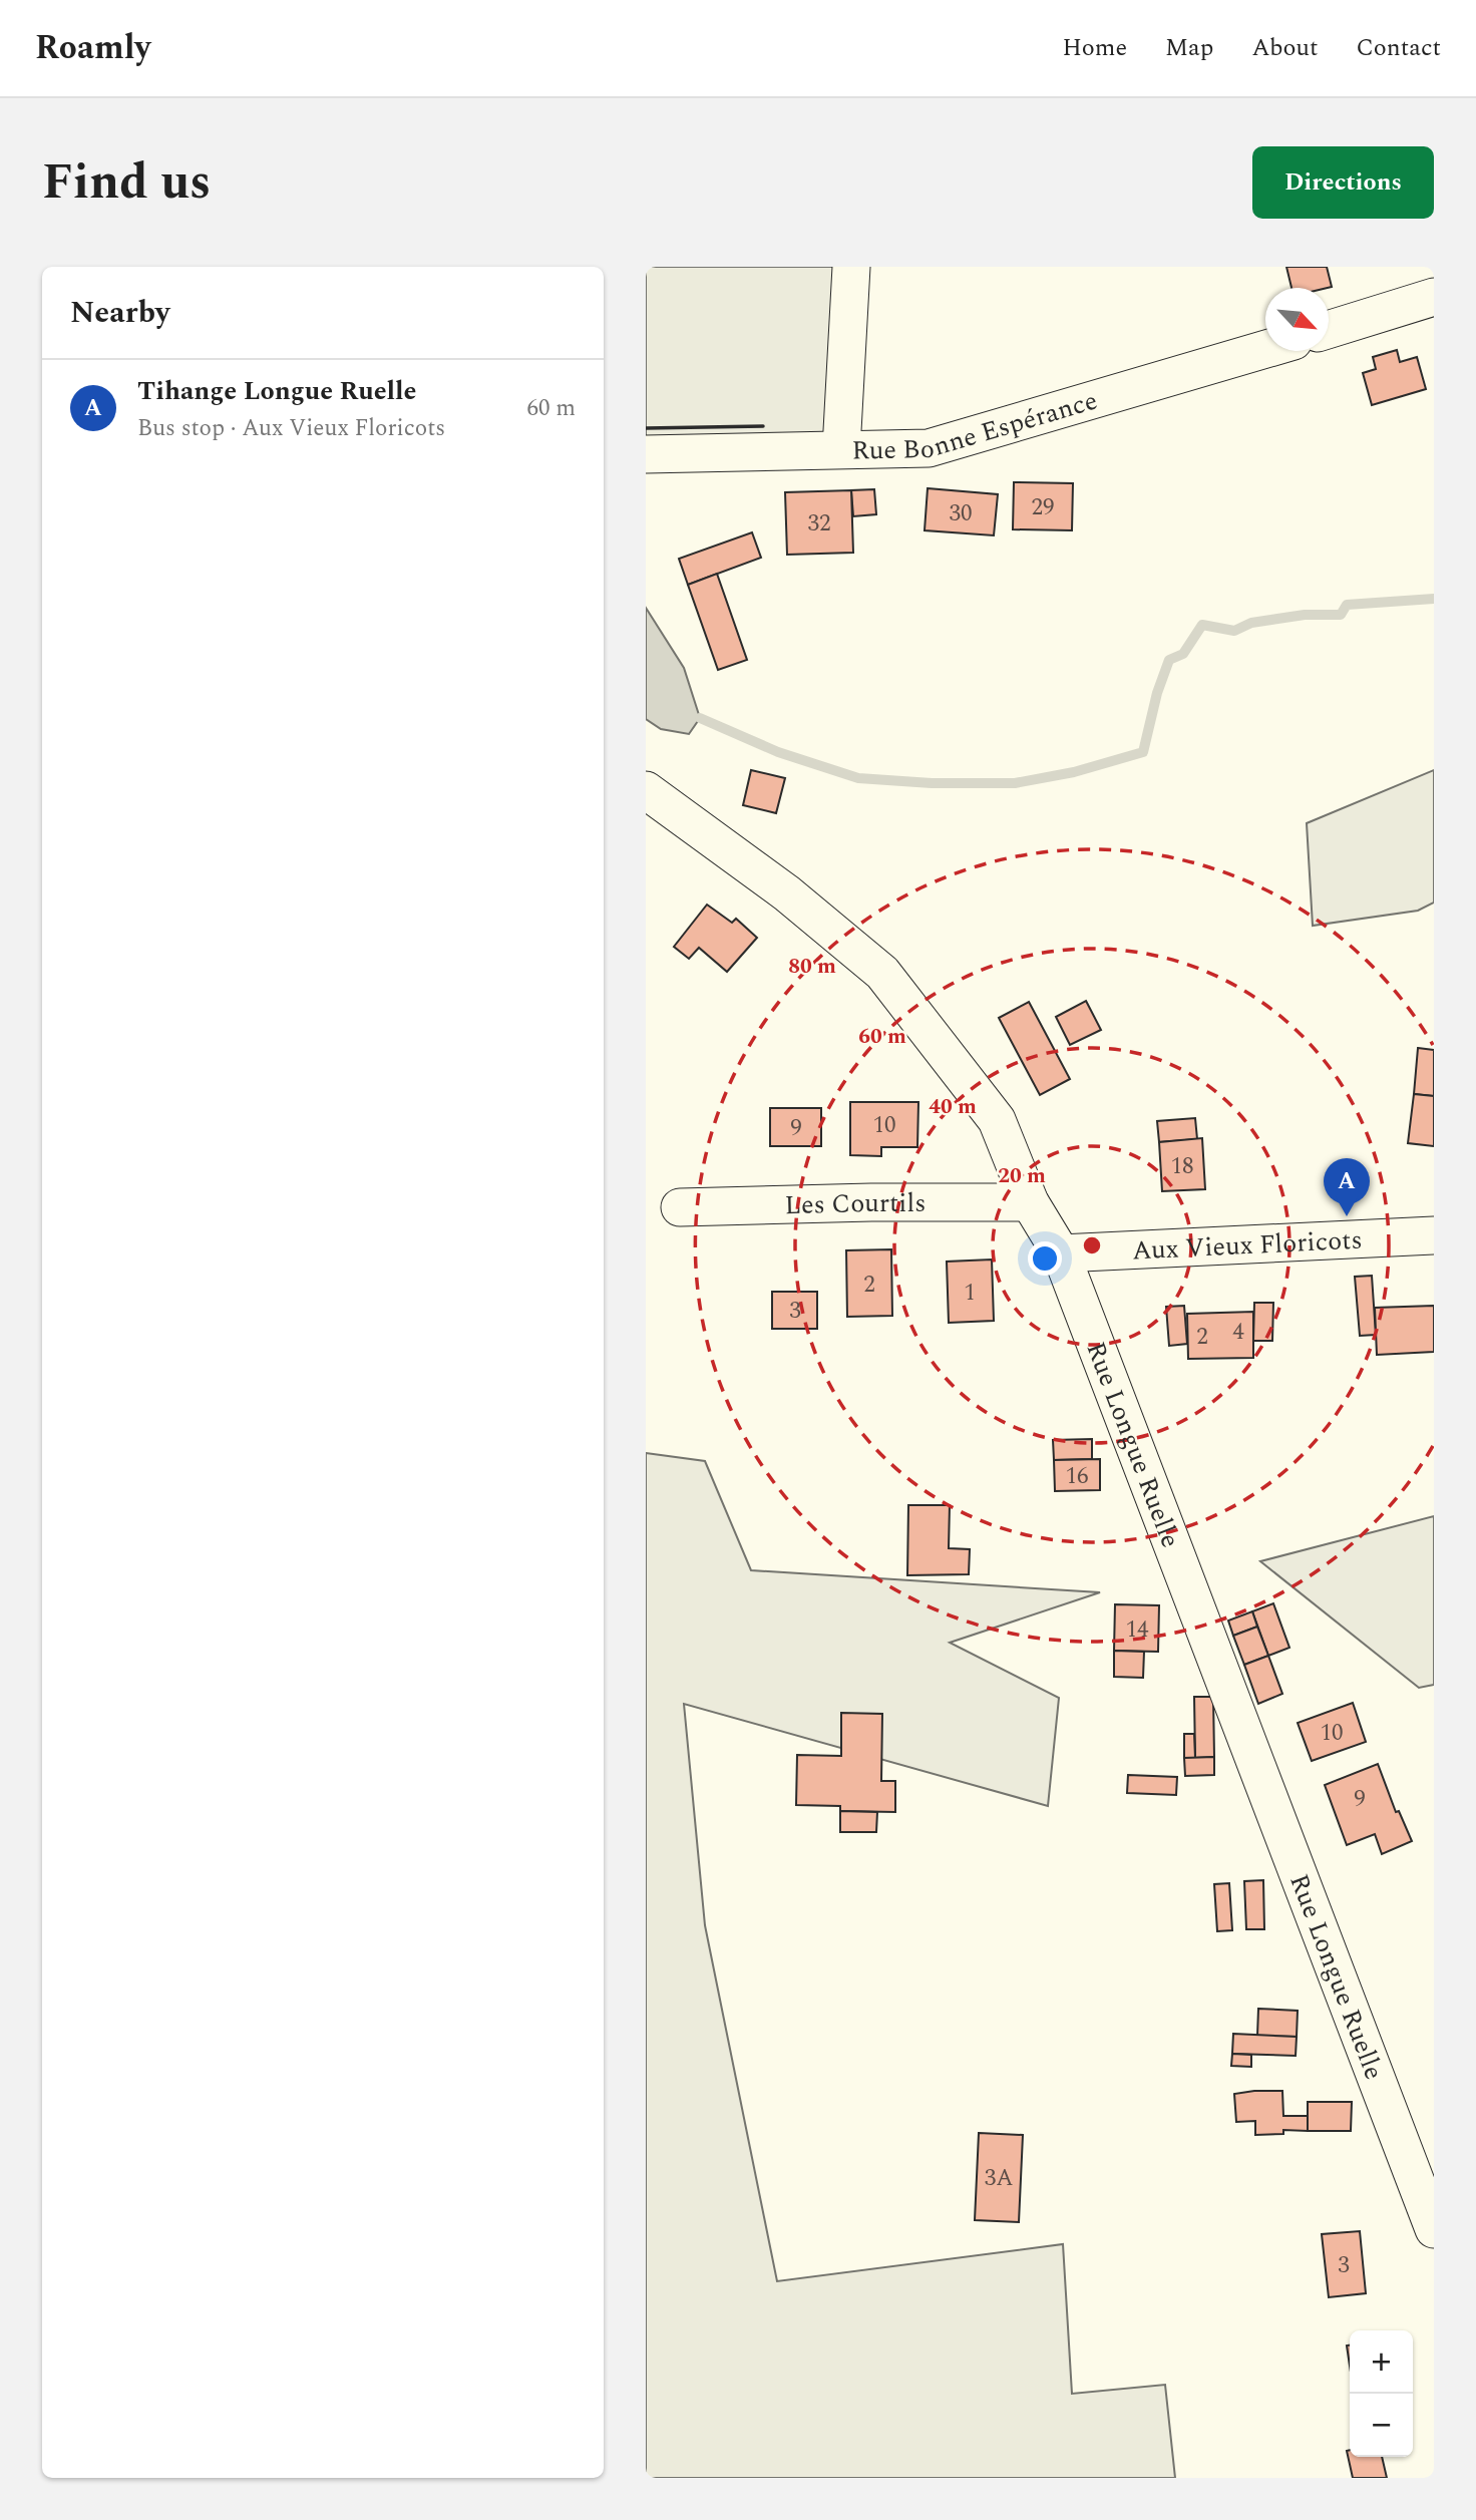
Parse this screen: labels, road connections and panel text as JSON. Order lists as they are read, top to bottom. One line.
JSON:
{"streets":{"street":["Rue Bonne Espérance","Les Courtils","Aux Vieux Floricots","Rue Longue Ruelle"]},"crossings":[["Les Courtils","Rue Longue Ruelle"],["Aux Vieux Floricots","Rue Longue Ruelle"]],"house_numbers":["29","30","32","10","9","18","2","1","3","4","2","16","14","10","9","3A","3"],"north":"bottom right","page":{"header":"Roamly","nav":["Home","Map","About","Contact"],"title":"Find us","buttons":"Directions","heading":"Nearby","list":[{"mark":"A","name":"Tihange Longue Ruelle","note":"Bus stop · Aux Vieux Floricots","value":"60 m"}],"pins":"A","map_buttons":["+","−"]},"rings":["80 m","60 m","40 m","20 m"]}
